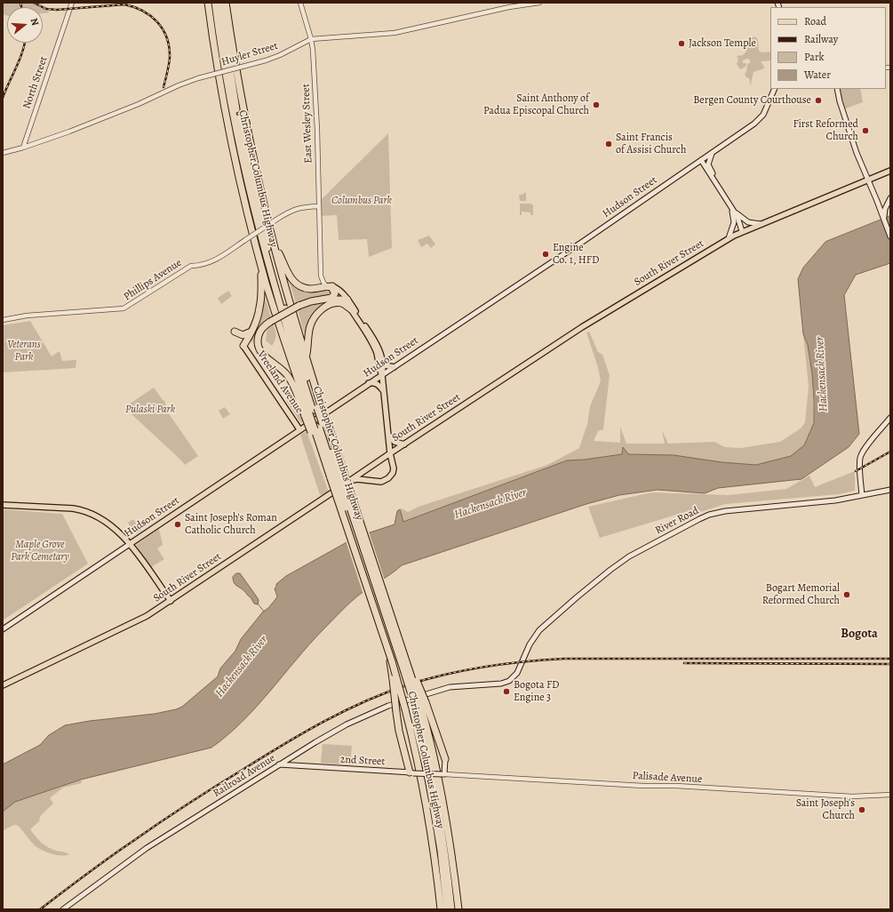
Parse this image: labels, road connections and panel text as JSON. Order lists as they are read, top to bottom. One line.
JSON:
{"streets":{"highway":["Christopher Columbus Highway"],"main road":["Hudson Street","South River Street","Vreeland Avenue","River Road","2nd Street","Railroad Avenue"],"street":["Huyler Street","North Street","East Wesley Street","Phillips Avenue","Palisade Avenue"]},"crossings":[["Huyler Street","North Street"],["Huyler Street","East Wesley Street"],["East Wesley Street","Phillips Avenue"],["Hudson Street","Vreeland Avenue"],["River Road","Railroad Avenue"],["2nd Street","Railroad Avenue"],["2nd Street","Palisade Avenue"]],"districts":["Bogota"],"water":["Hackensack River"],"parks":["Columbus Park","Veterans Park","Pulaski Park","Maple Grove Park Cemetary"],"places":["Jackson Temple","Bergen County Courthouse","Saint Anthony of Padua Episcopal Church","First Reformed Church","Saint Francis of Assisi Church","Engine Co. 1, HFD","Saint Joseph's Roman Catholic Church","Bogart Memorial Reformed Church","Bogota FD Engine 3","Saint Joseph's Church"],"legend":["Road","Railway","Park","Water"],"north":"right"}
